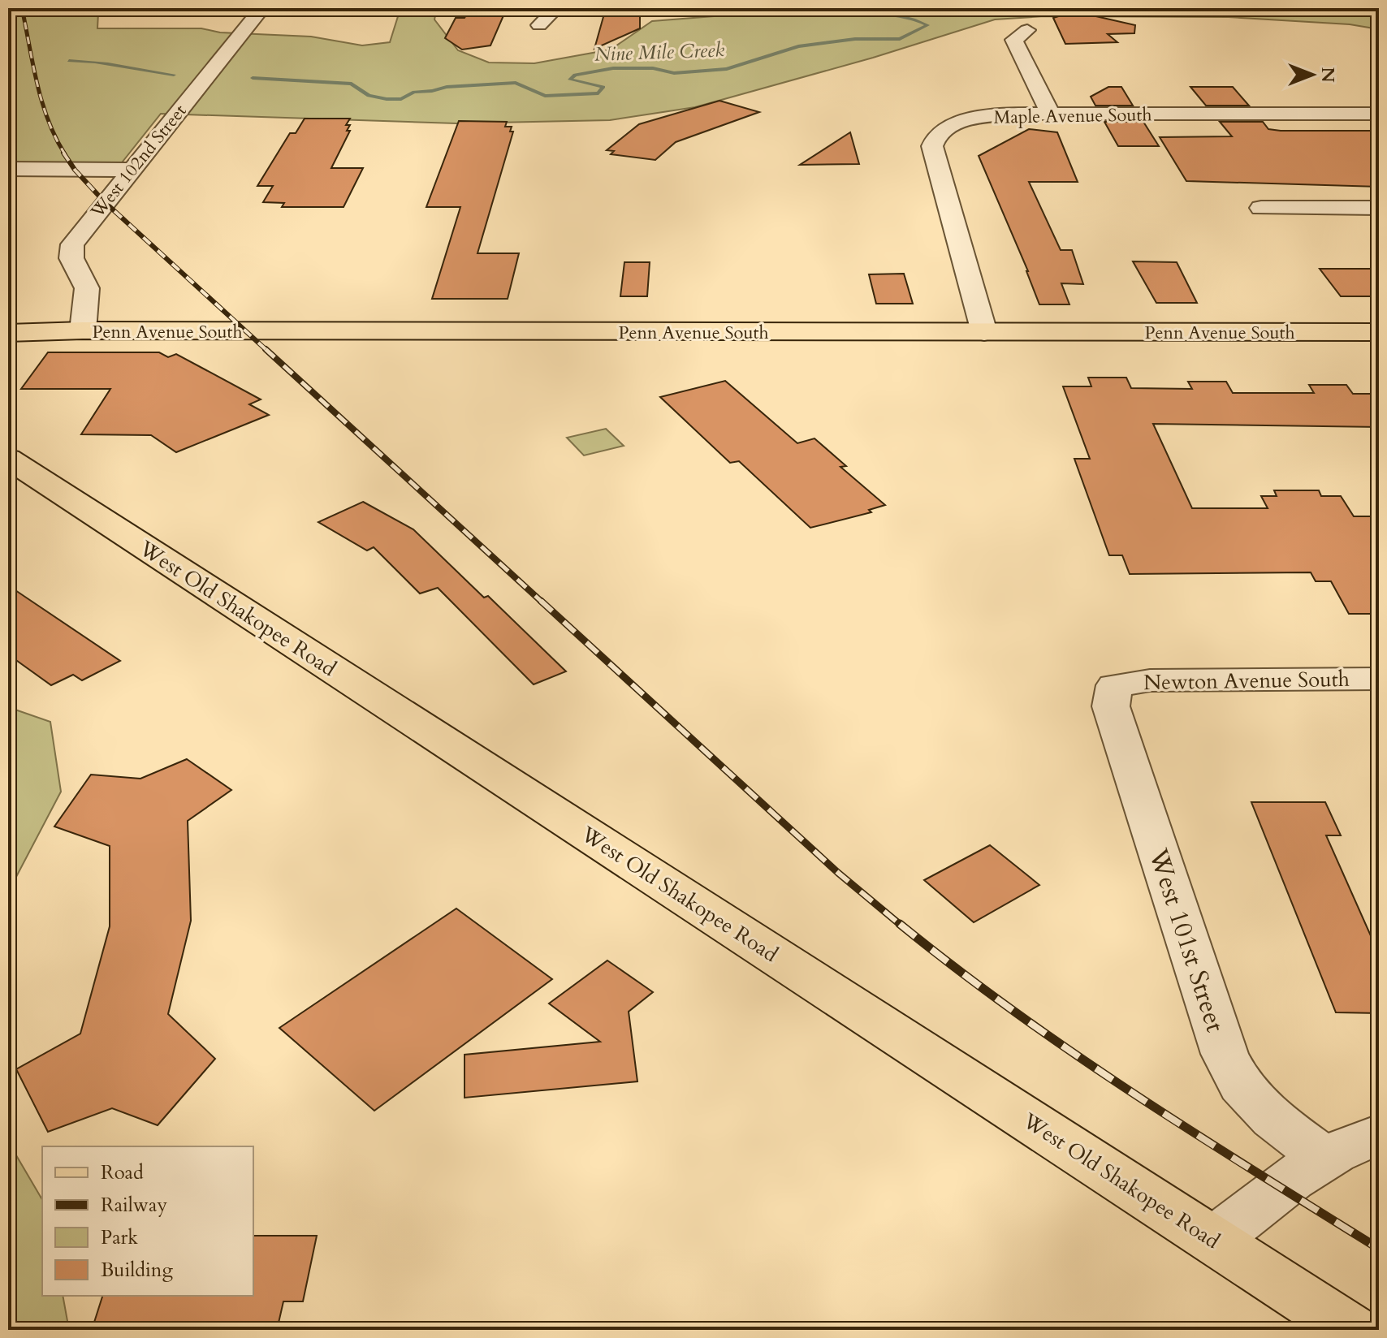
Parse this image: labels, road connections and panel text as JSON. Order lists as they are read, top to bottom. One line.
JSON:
{"streets":{"main road":["Penn Avenue South","West Old Shakopee Road"],"street":["Maple Avenue South","West 102nd Street","Newton Avenue South","West 101st Street"]},"crossings":[["Maple Avenue South","Penn Avenue South"],["West 102nd Street","Penn Avenue South"],["Newton Avenue South","West 101st Street"]],"water":["Nine Mile Creek"],"legend":["Road","Railway","Park","Building"],"north":"right"}
